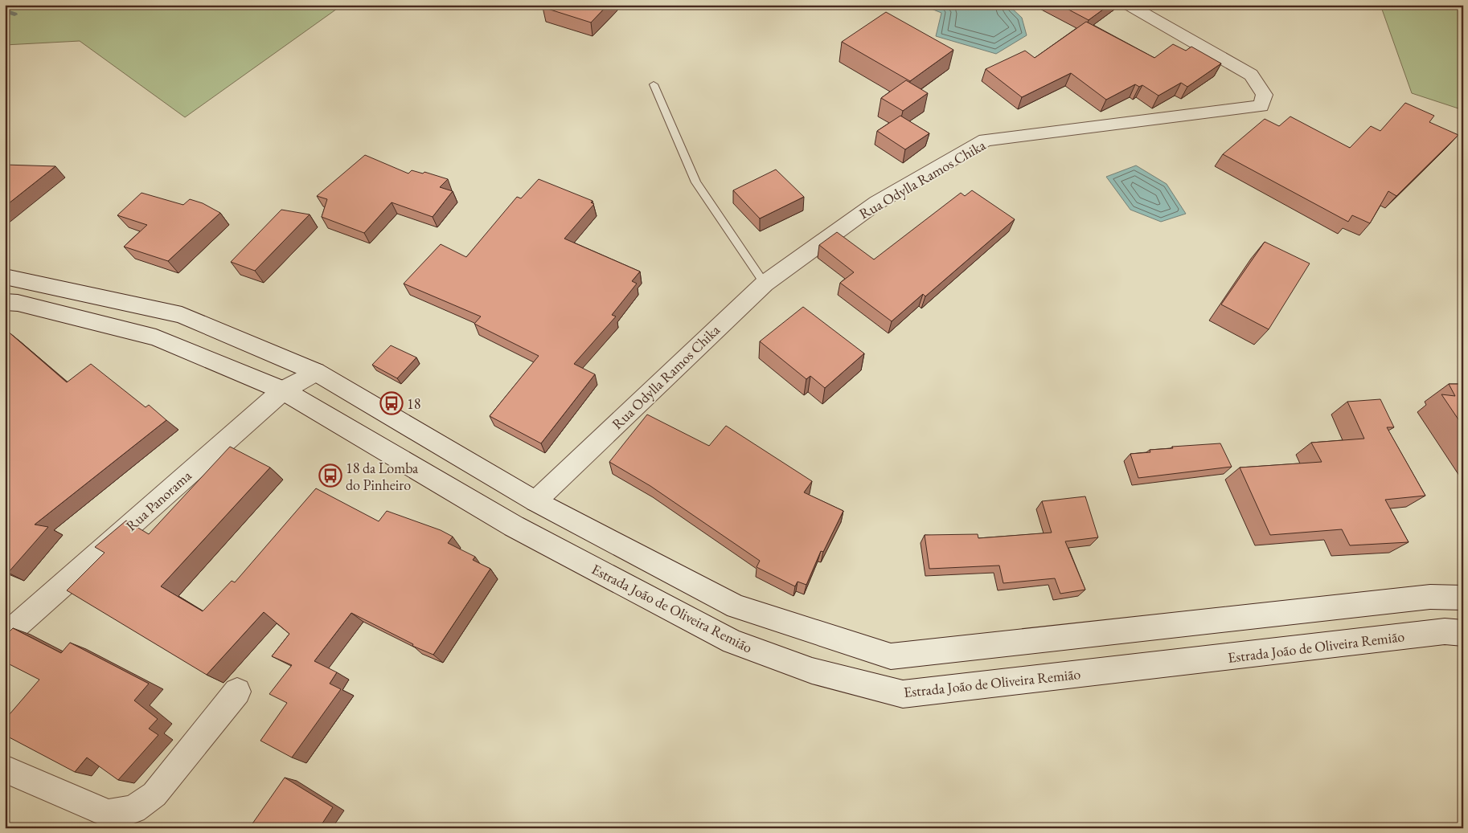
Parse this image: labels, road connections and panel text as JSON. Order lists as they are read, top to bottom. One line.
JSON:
{"streets":{"main road":["Rua Odylla Ramos Chika","Rua Panorama","Estrada João de Oliveira Remião"]},"crossings":[["Rua Panorama","Estrada João de Oliveira Remião"]],"places":{"bus stop":["18","18 da Lomba do Pinheiro"]}}
